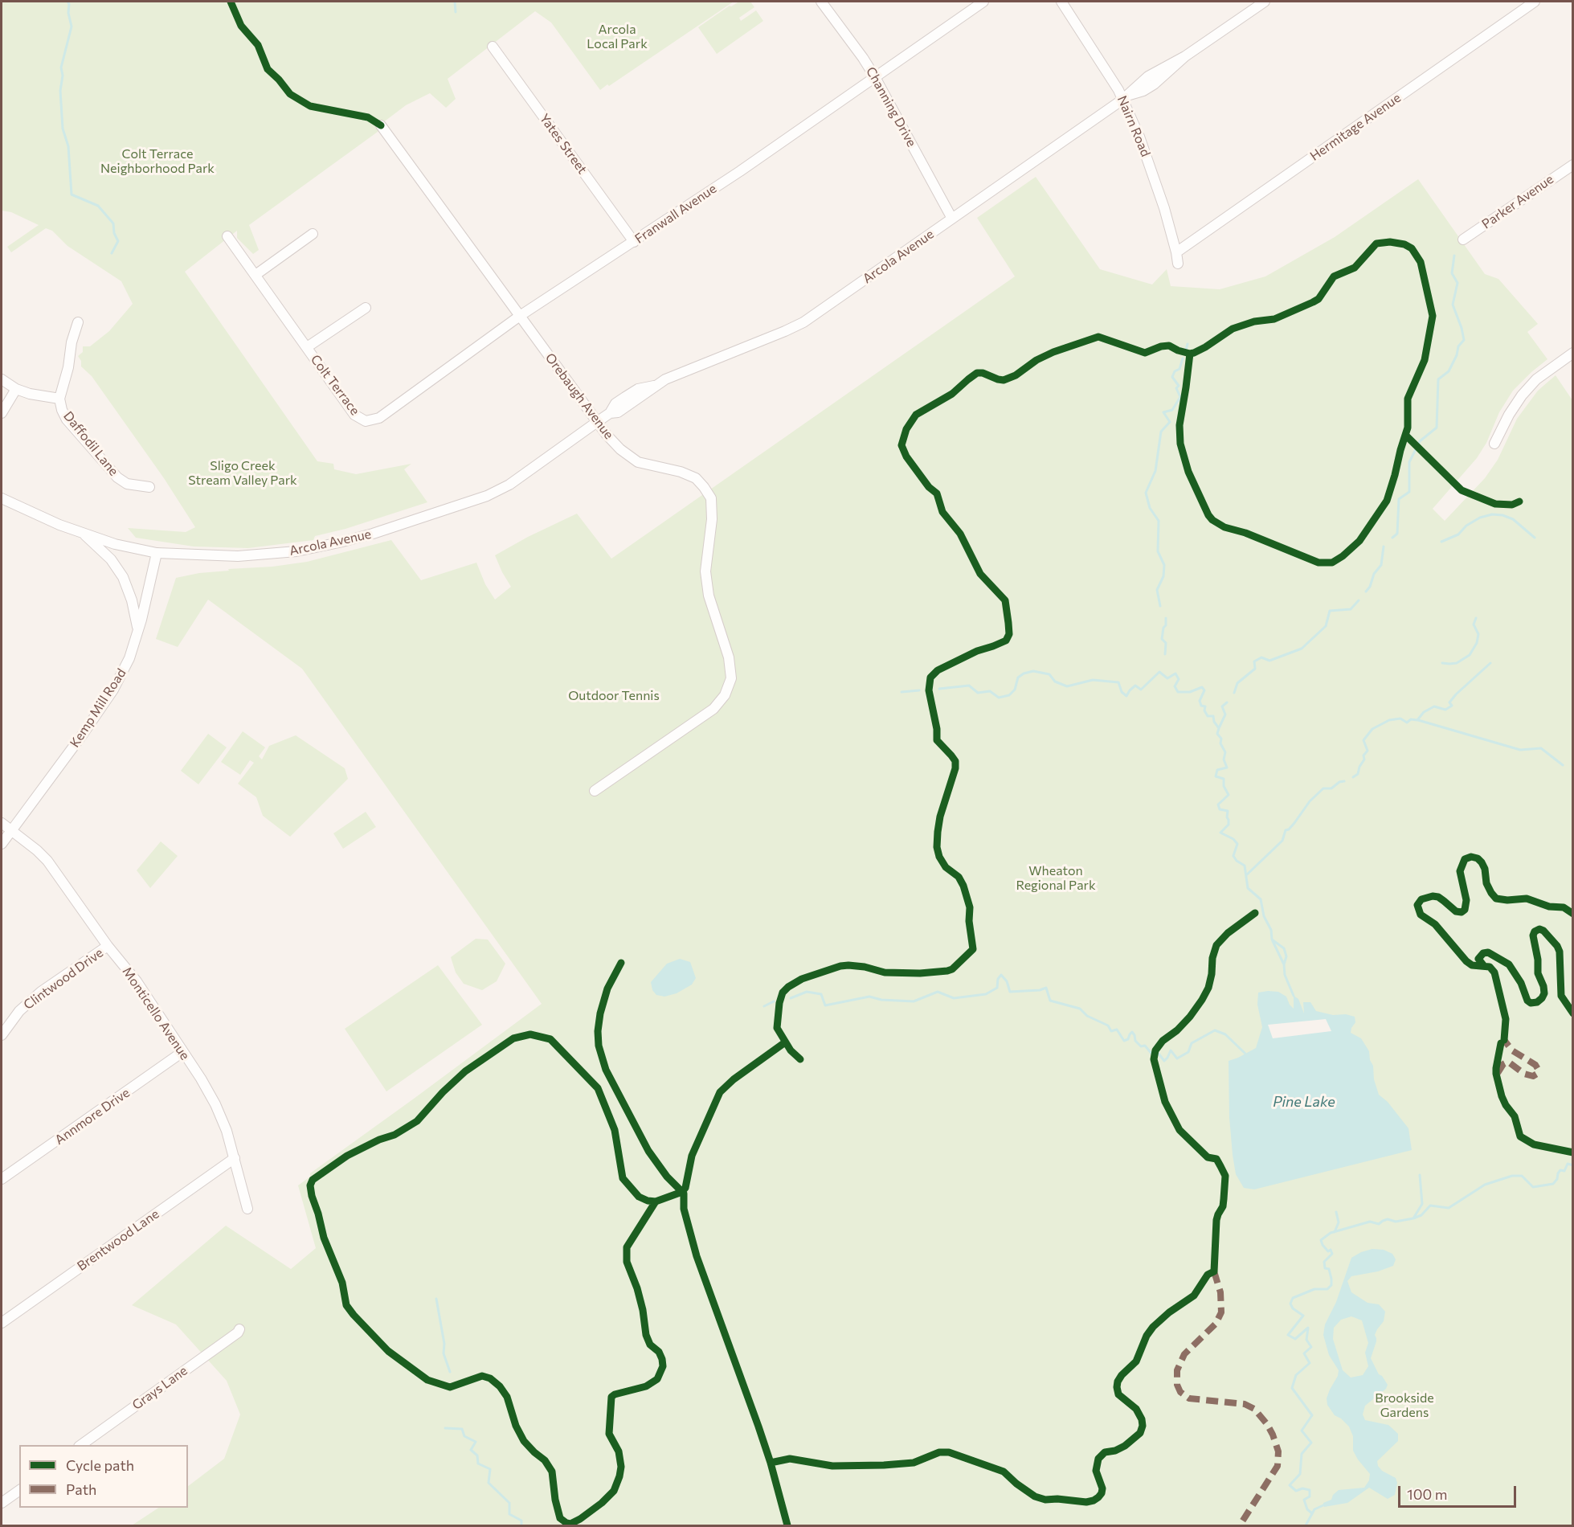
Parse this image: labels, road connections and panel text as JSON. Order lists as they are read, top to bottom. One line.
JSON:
{"streets":{"street":["Channing Drive","Nairn Road","Hermitage Avenue","Yates Street","Parker Avenue","Franwall Avenue","Arcola Avenue","Colt Terrace","Orebaugh Avenue","Daffodil Lane","Kemp Mill Road","Clintwood Drive","Monticello Avenue","Annmore Drive","Brentwood Lane","Grays Lane"]},"crossings":[["Channing Drive","Franwall Avenue"],["Channing Drive","Arcola Avenue"],["Nairn Road","Hermitage Avenue"],["Nairn Road","Arcola Avenue"],["Yates Street","Franwall Avenue"],["Franwall Avenue","Colt Terrace"],["Franwall Avenue","Orebaugh Avenue"],["Arcola Avenue","Orebaugh Avenue"],["Arcola Avenue","Kemp Mill Road"],["Kemp Mill Road","Monticello Avenue"],["Clintwood Drive","Monticello Avenue"],["Monticello Avenue","Annmore Drive"],["Monticello Avenue","Brentwood Lane"]],"water":["Pine Lake"],"parks":["Arcola Local Park","Colt Terrace Neighborhood Park","Sligo Creek Stream Valley Park","Outdoor Tennis","Wheaton Regional Park","Brookside Gardens"],"legend":["Cycle path","Path"],"scale_bar":"100 m"}
